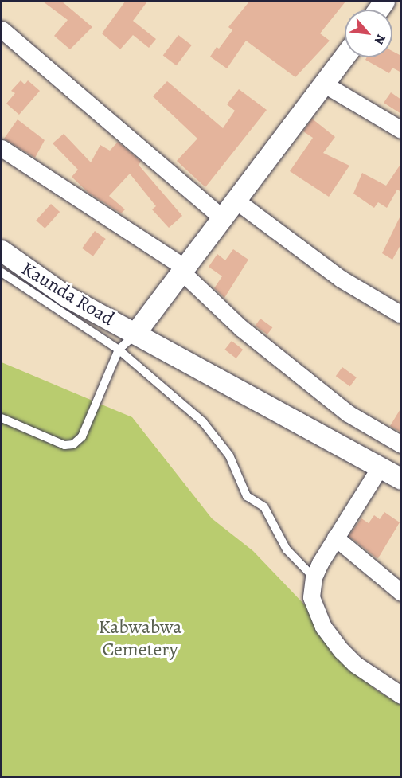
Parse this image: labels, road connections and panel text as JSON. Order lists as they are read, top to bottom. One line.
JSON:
{"streets":{"street":["Kaunda Road"]},"parks":["Kabwabwa Cemetery"],"north":"bottom right"}
